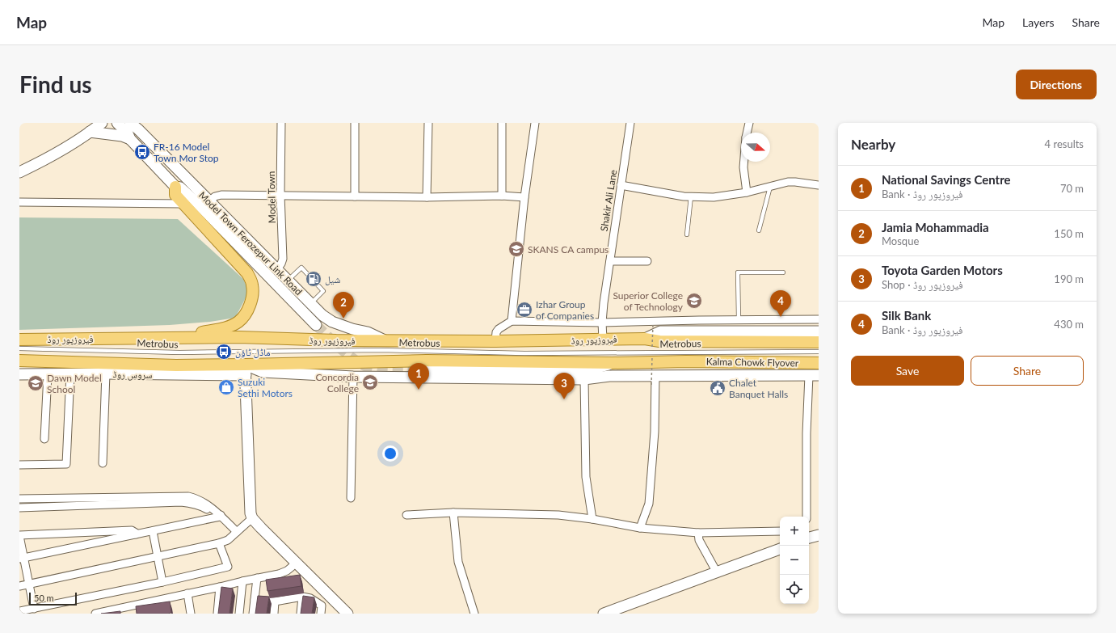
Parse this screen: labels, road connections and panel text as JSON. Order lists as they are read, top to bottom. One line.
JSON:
{"streets":{"main road":["فیروزپور روڈ","Kalma Chowk Flyover"],"street":["Model Town","Shakir Ali Lane","Model Town Ferozepur Link Road","سروس روڈ"],"lane":["Metrobus"]},"crossings":[["Model Town","Model Town Ferozepur Link Road"],["Shakir Ali Lane","فیروزپور روڈ"],["Model Town Ferozepur Link Road","فیروزپور روڈ"],["فیروزپور روڈ","Kalma Chowk Flyover"]],"places":{"bus stop":["FR-16 Model Town Mor Stop","ماڈل ٹاؤن"],"school or university":["SKANS CA campus","Superior College of Technology","Concordia College","Dawn Model School"],"fuel station":["شیل"],"office":["Izhar Group of Companies"],"shop":["Suzuki Sethi Motors"],"public building":["Chalet Banquet Halls"]},"scale_bar":"50 m","north":"right","page":{"header":"Map","nav":["Map","Layers","Share"],"buttons":["Directions",["Save","Share"]],"title":"Find us","heading":["Nearby","4 results"],"list":[{"mark":"1","name":"National Savings Centre","note":"Bank · فیروزپور روڈ","value":"70 m"},{"mark":"2","name":"Jamia Mohammadia","note":"Mosque","value":"150 m"},{"mark":"3","name":"Toyota Garden Motors","note":"Shop · فیروزپور روڈ","value":"190 m"},{"mark":"4","name":"Silk Bank","note":"Bank · فیروزپور روڈ","value":"430 m"}],"pins":["4","2","1","3"],"map_buttons":["+","−"],"scale":"50 m"}}
